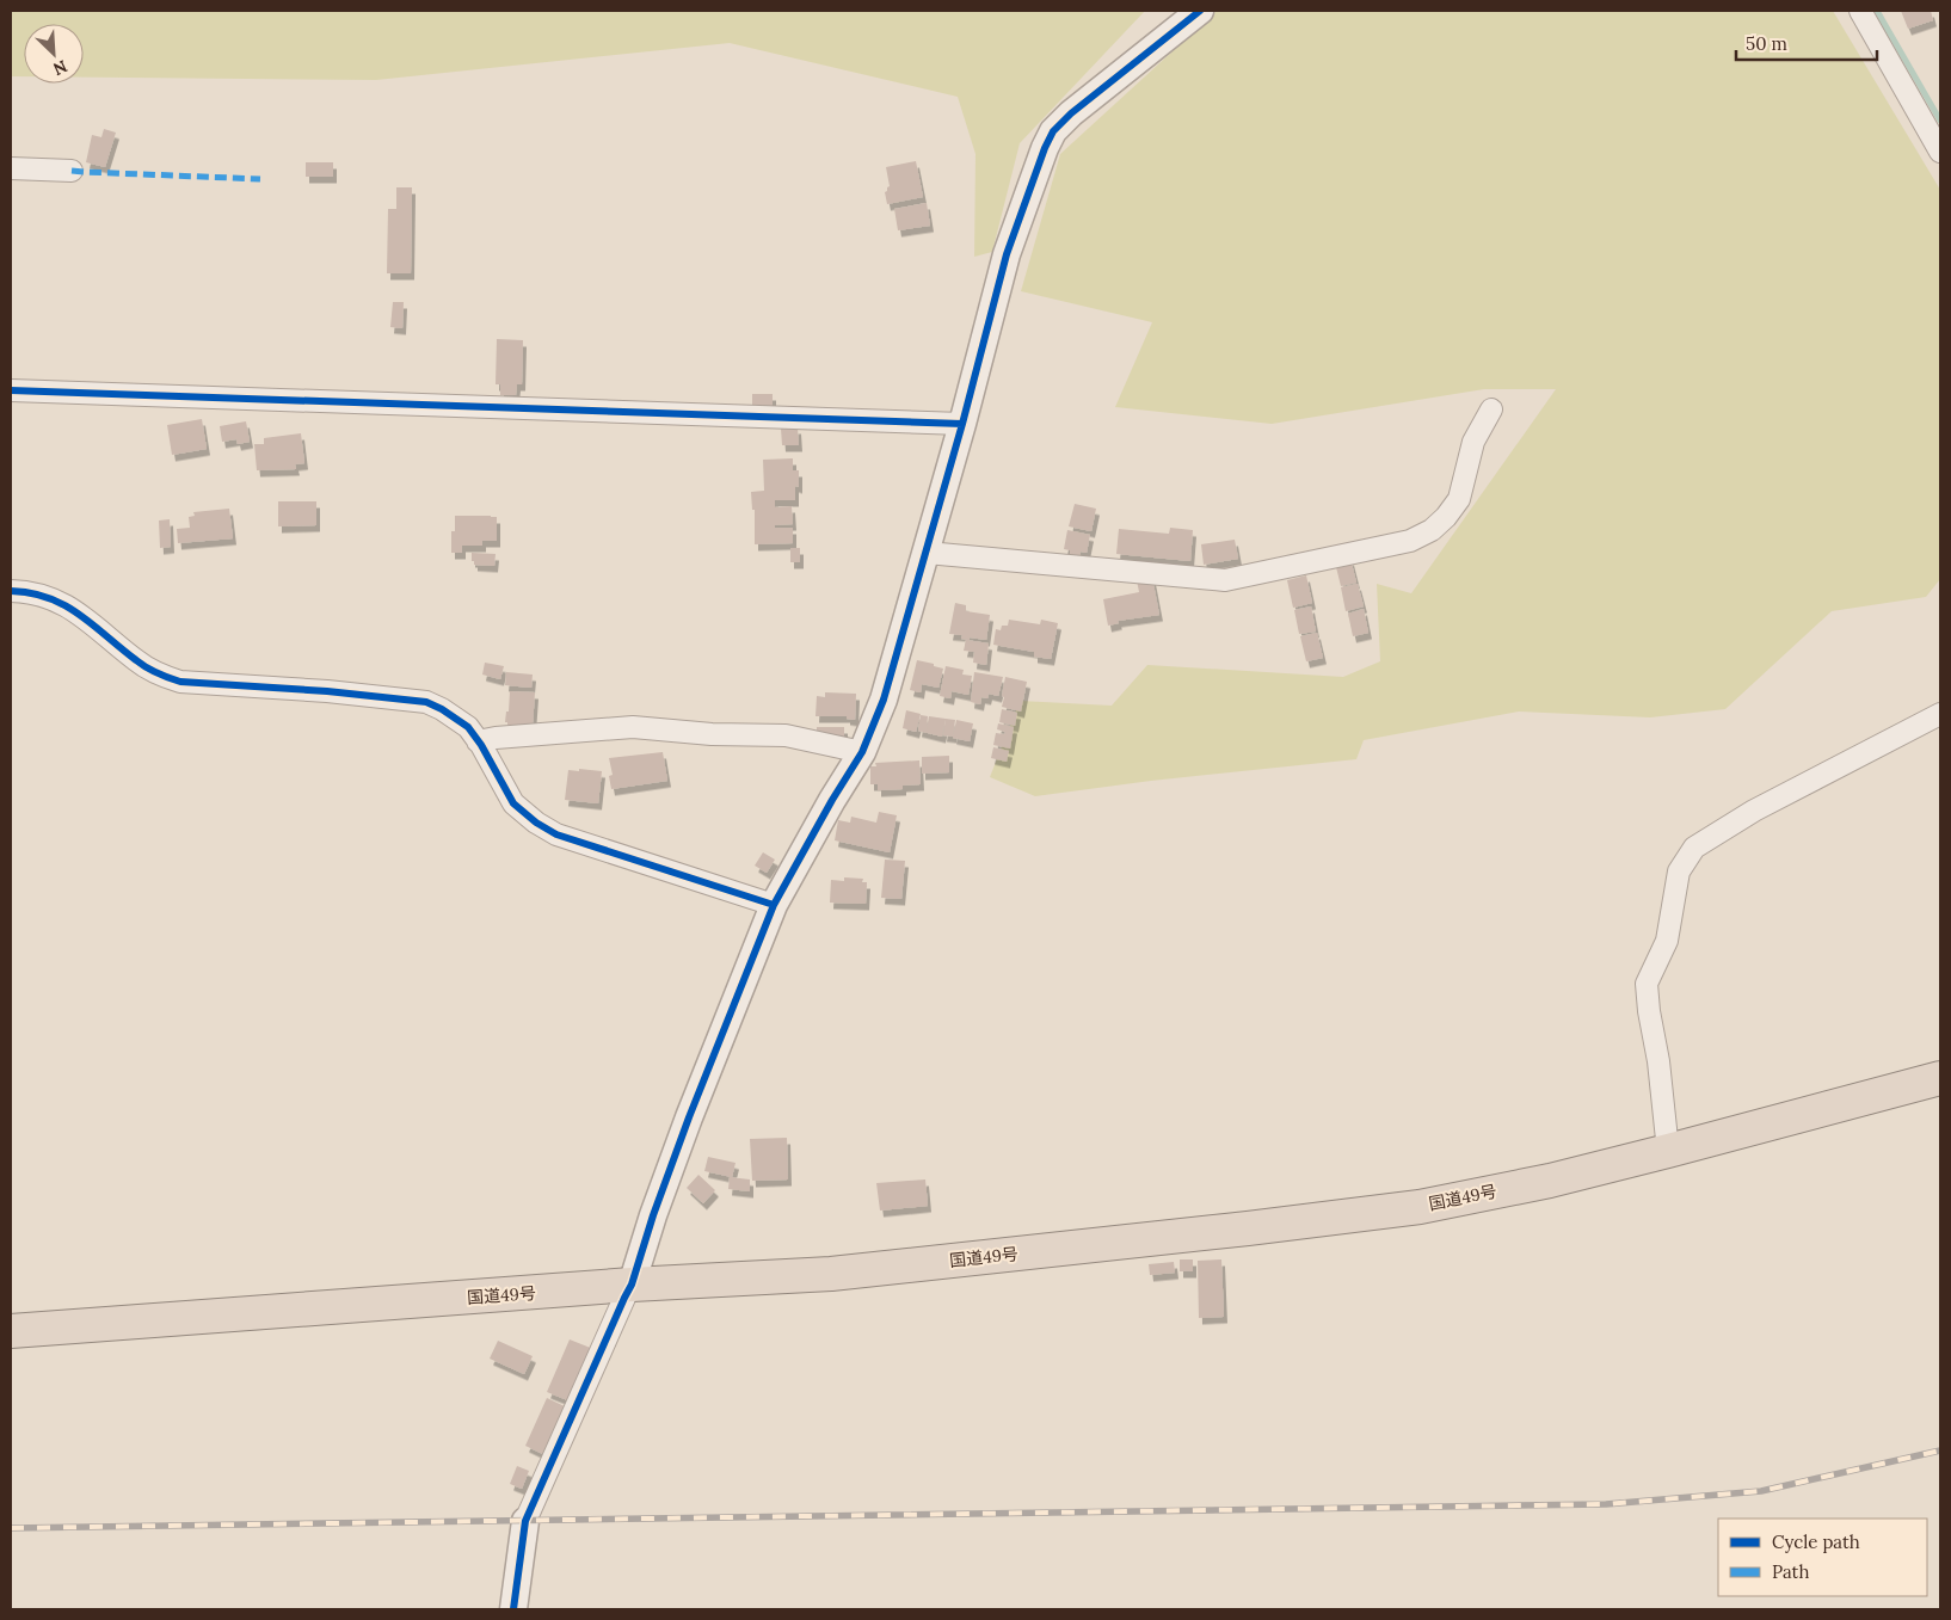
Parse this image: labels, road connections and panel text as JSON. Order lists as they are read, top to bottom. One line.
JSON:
{"streets":{"highway":["国道49号"]},"legend":["Cycle path","Path"],"scale_bar":"50 m","north":"bottom right"}
